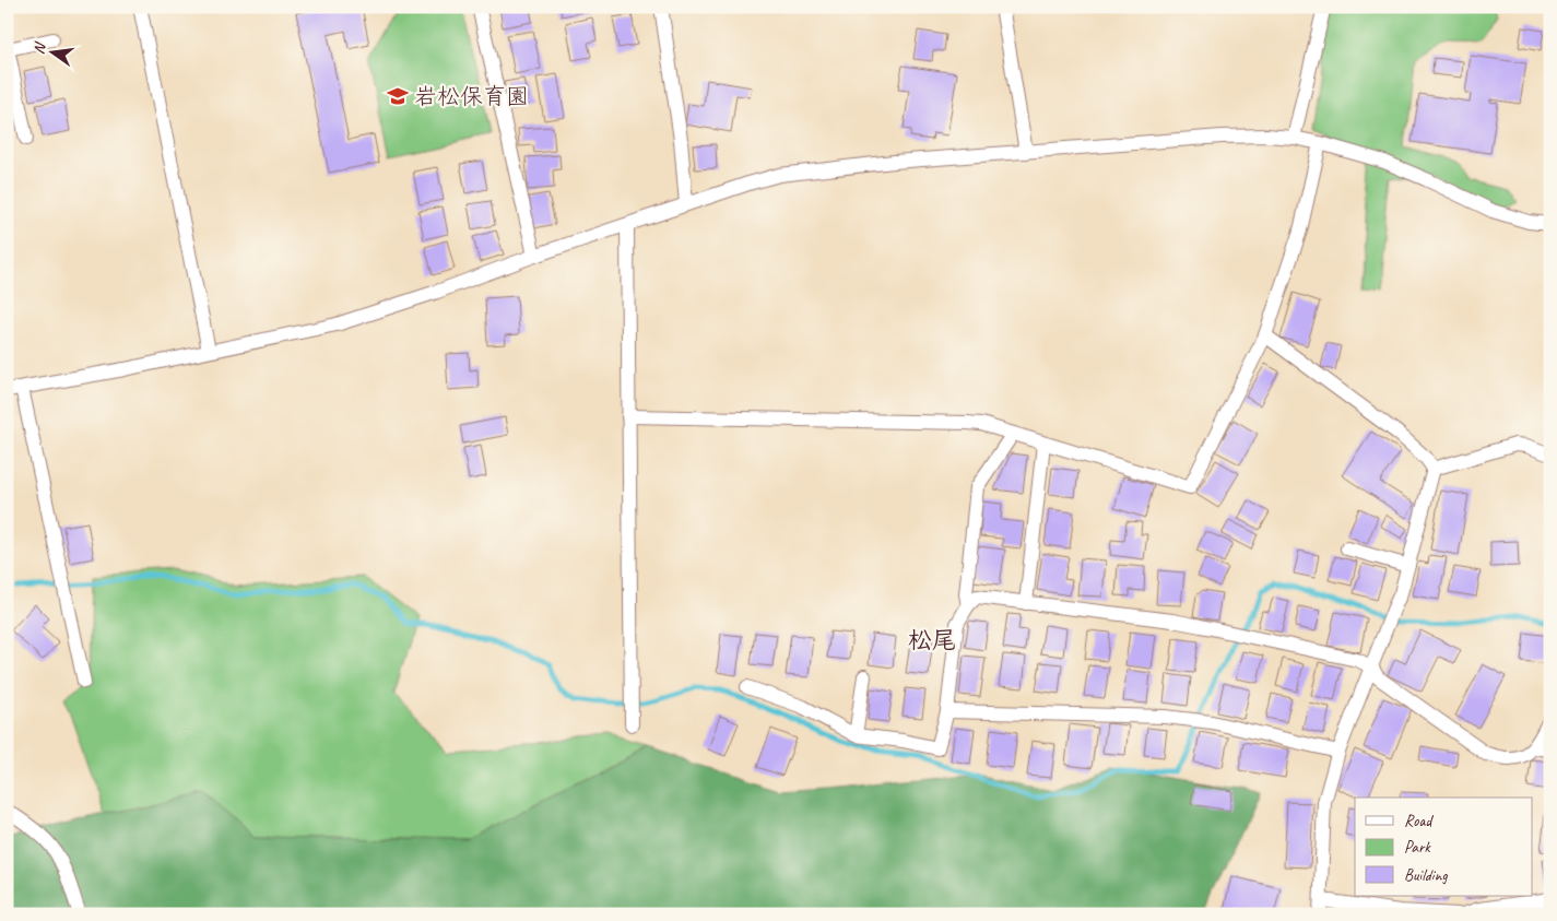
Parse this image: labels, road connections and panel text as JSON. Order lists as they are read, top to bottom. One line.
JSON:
{"districts":["松尾"],"places":{"school or university":["岩松保育園"]},"legend":["Road","Park","Building"],"north":"left"}
